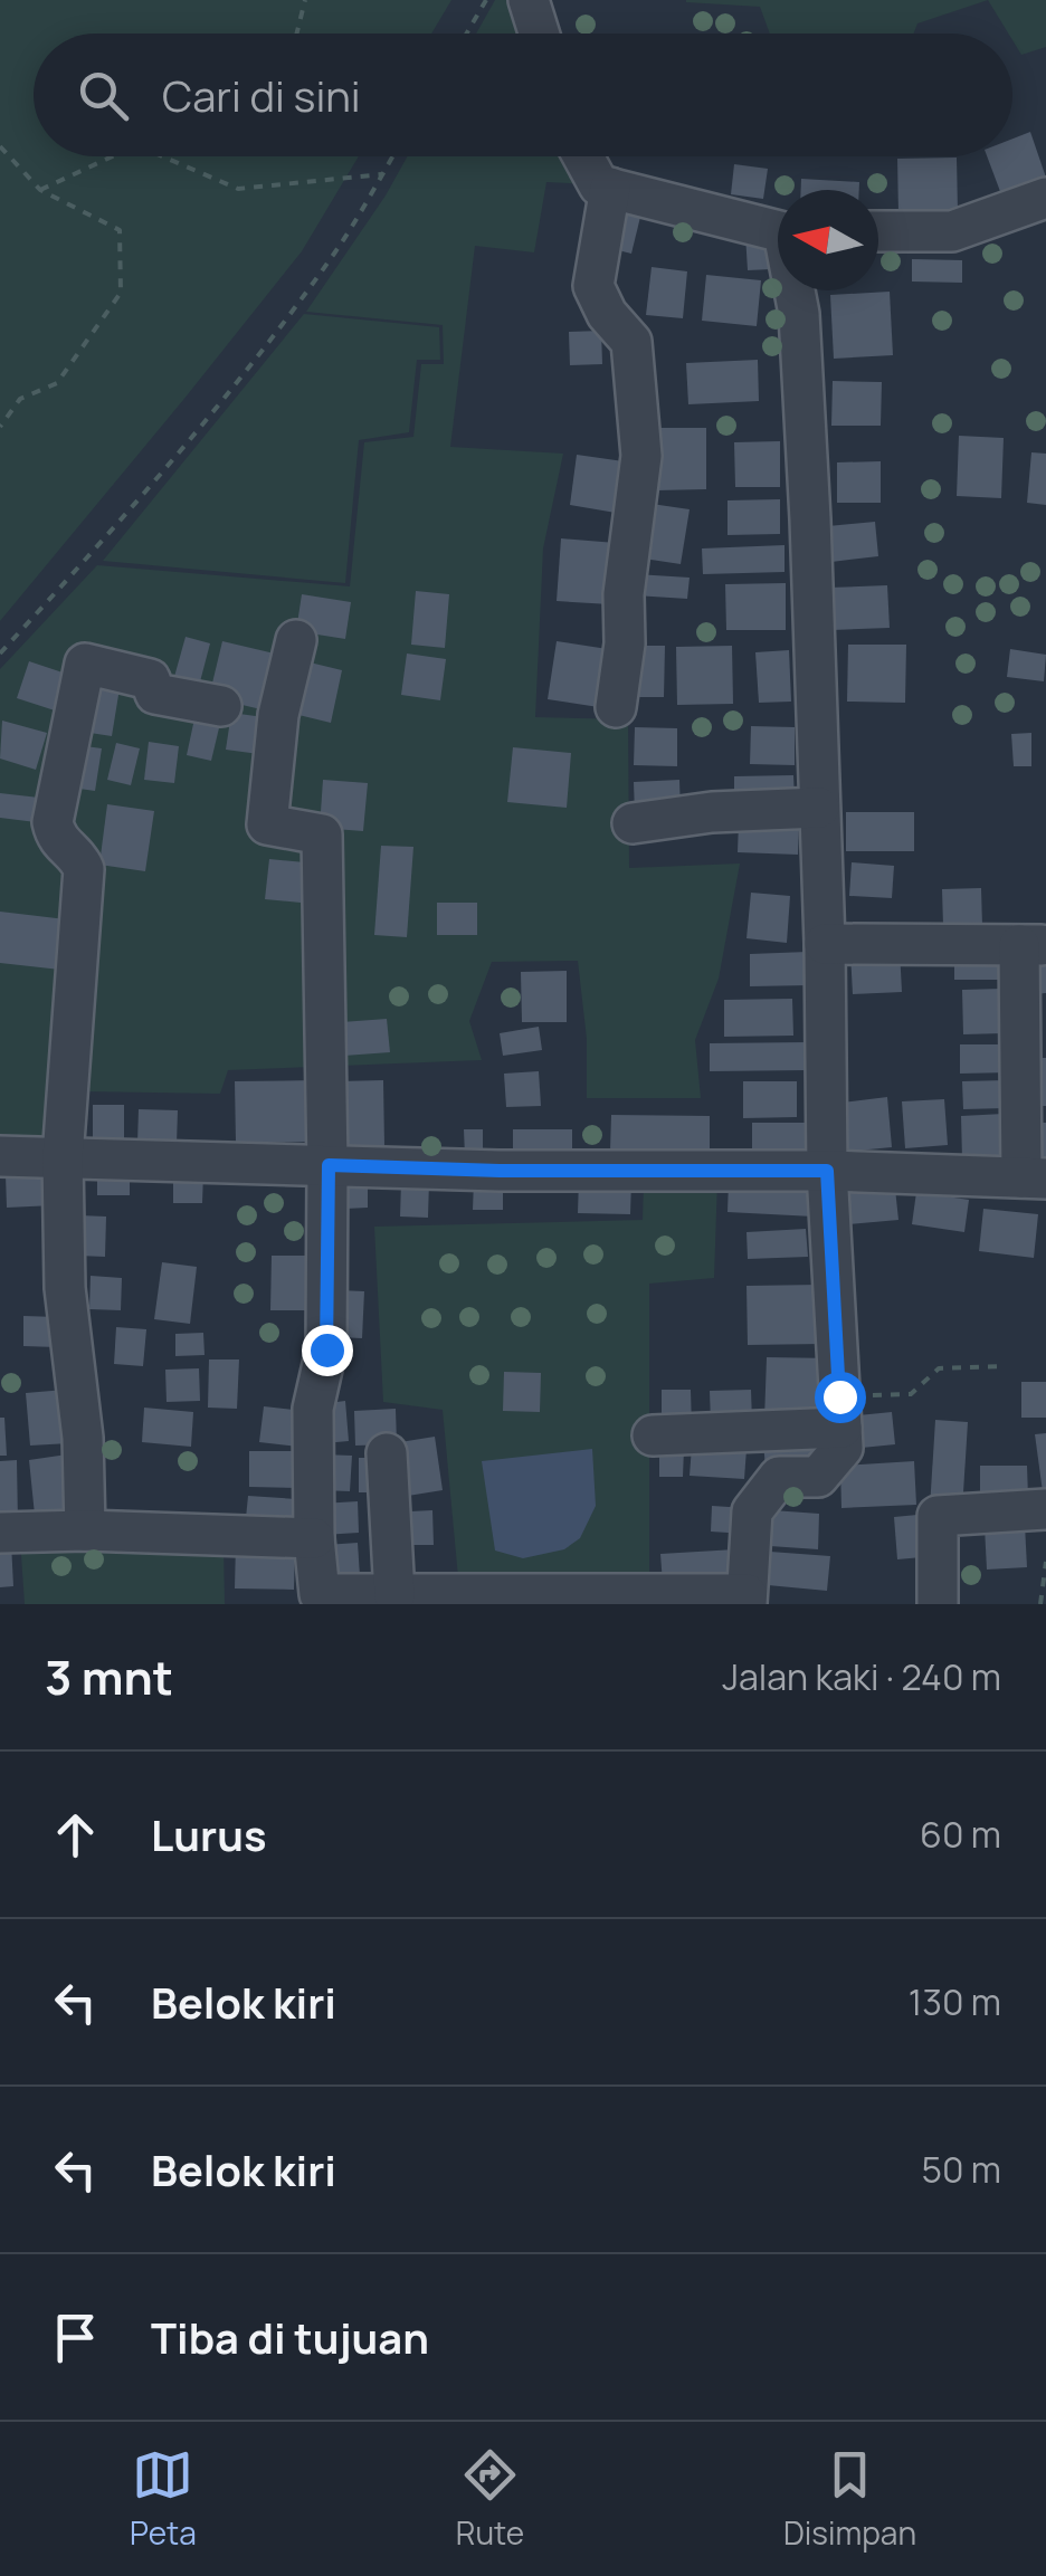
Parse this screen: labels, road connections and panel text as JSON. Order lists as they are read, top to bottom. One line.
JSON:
{"north":"left","page":{"search":"Cari di sini","heading":["3 mnt","Jalan kaki · 240 m"],"list":[["Lurus","60 m"],["Belok kiri","130 m"],["Belok kiri","50 m"],"Tiba di tujuan"],"nav":["Peta","Rute","Disimpan"]}}
